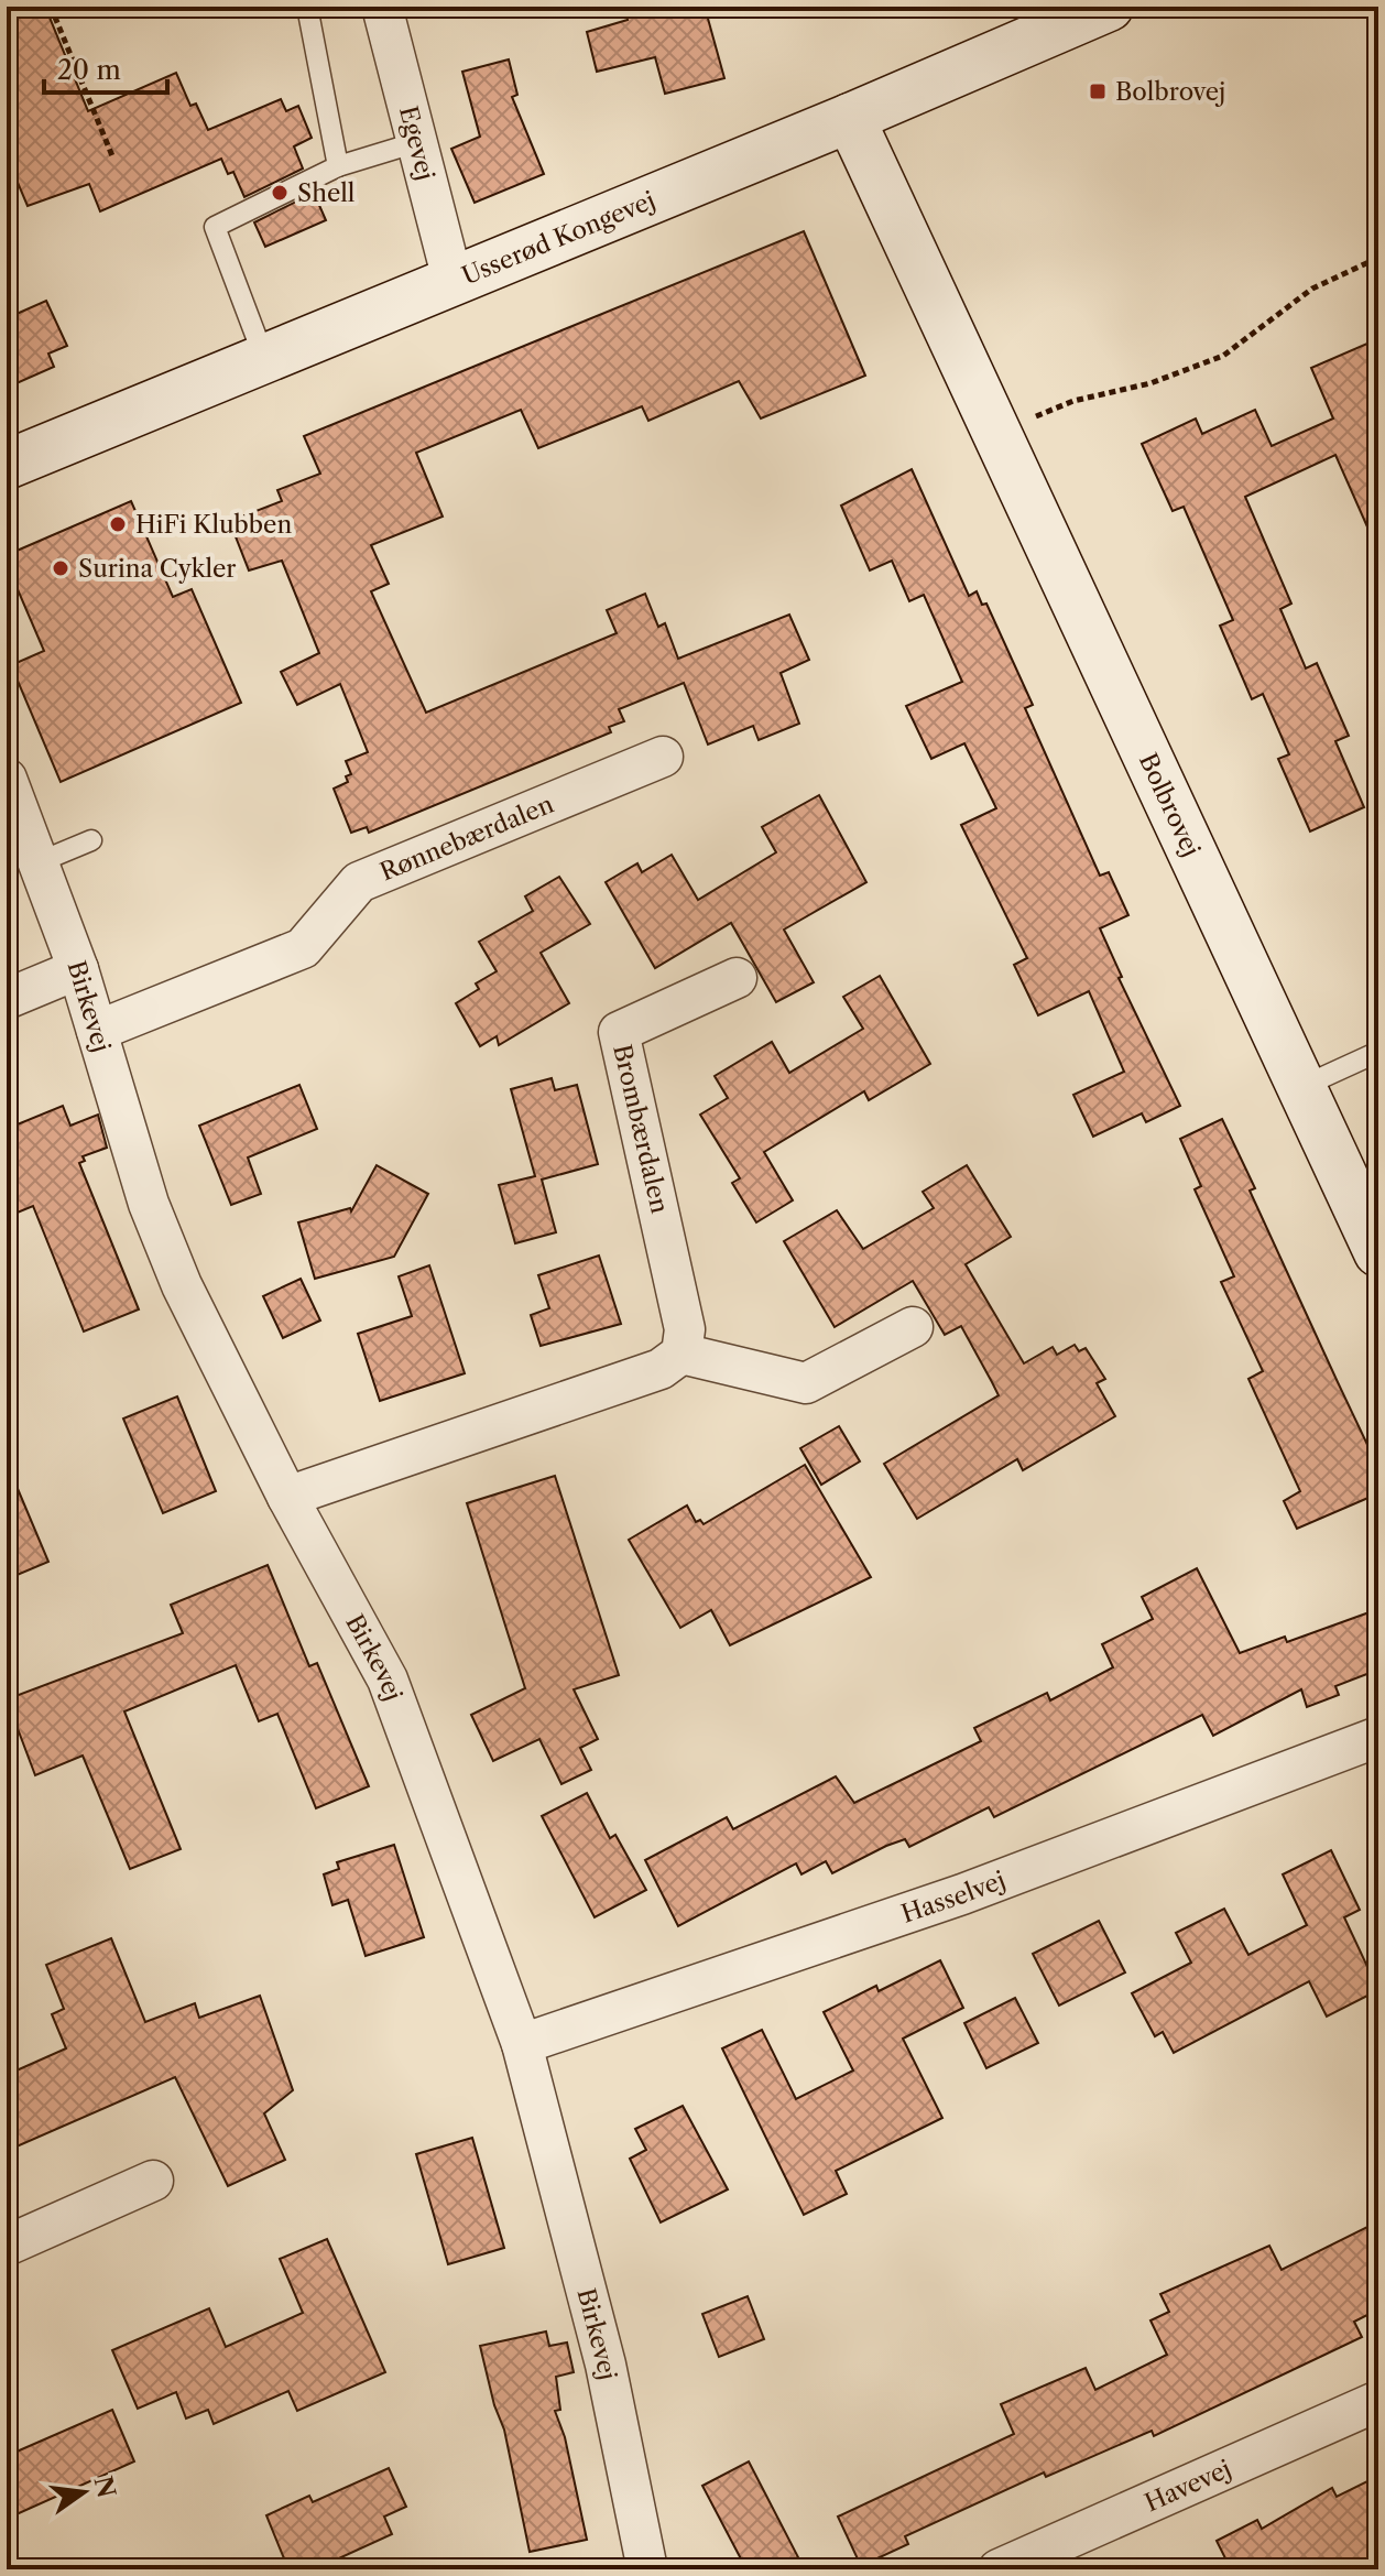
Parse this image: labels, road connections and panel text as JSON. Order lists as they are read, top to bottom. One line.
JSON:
{"streets":{"street":["Egevej","Usserød Kongevej","Bolbrovej","Rønnebærdalen","Birkevej","Brombærdalen","Hasselvej","Havevej"]},"crossings":[["Egevej","Usserød Kongevej"],["Usserød Kongevej","Bolbrovej"],["Rønnebærdalen","Birkevej"],["Birkevej","Hasselvej"]],"places":{"transit":["Bolbrovej"],"other":["Shell","HiFi Klubben","Surina Cykler"]},"scale_bar":"20 m","north":"right"}
